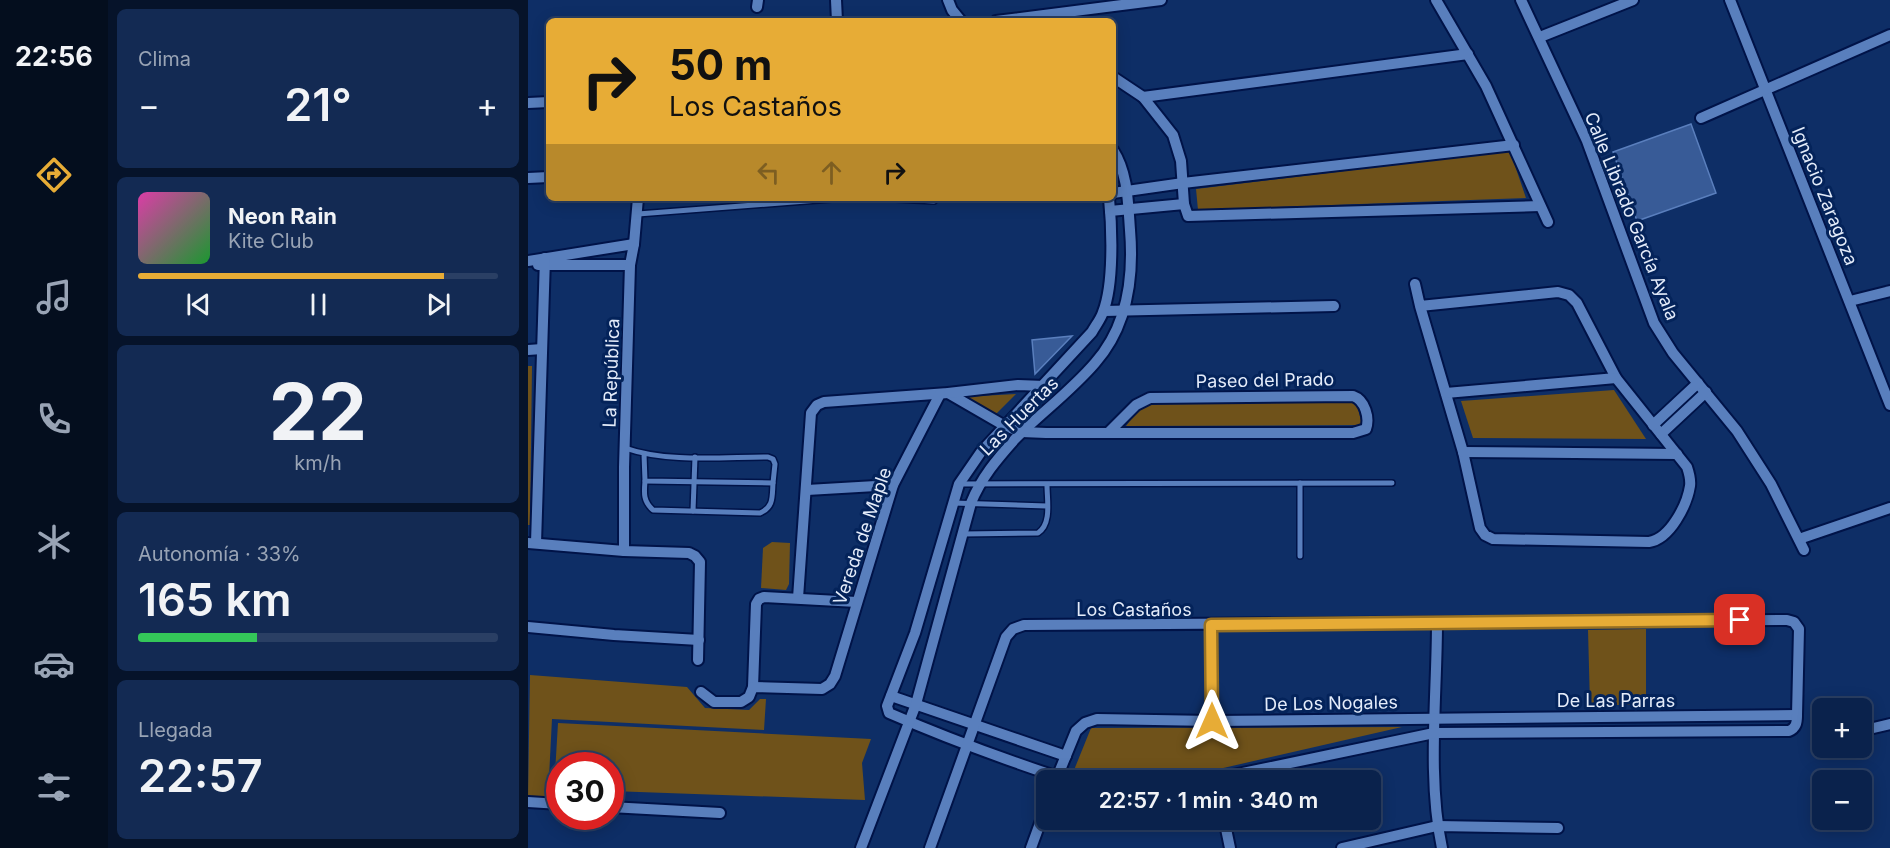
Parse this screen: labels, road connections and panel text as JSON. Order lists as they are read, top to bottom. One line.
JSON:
{"streets":{"street":["Ignacio Zaragoza","Calle Librado García Ayala","La República","Paseo del Prado","Las Huertas","Vereda de Maple","Los Castaños","De Las Parras","De Los Nogales"]},"crossings":[["Paseo del Prado","Las Huertas"],["Paseo del Prado","Vereda de Maple"],["Los Castaños","De Las Parras"],["De Las Parras","De Los Nogales"]],"page":{"tabs":"22:56","tile":["Clima",["22","km/h"],["Autonomía · 33%","165 km"],["Llegada","22:57"]],"turn":["50 m","Los Castaños"],"heat":["−","21°","+"],"song":["Neon Rain","Kite Club"],"map_buttons":["+","−"],"limit":"30","trip":"22:57 · 1 min · 340 m"}}
